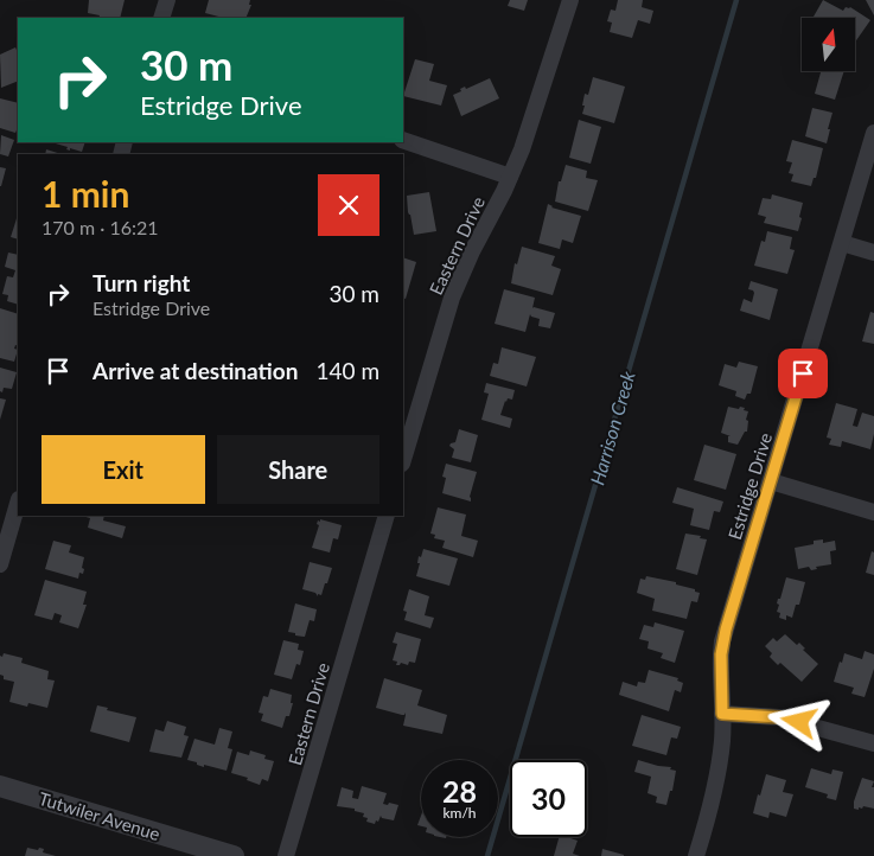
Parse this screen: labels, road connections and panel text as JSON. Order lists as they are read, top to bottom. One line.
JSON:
{"streets":{"street":["Eastern Drive","Estridge Drive","Tutwiler Avenue"]},"water":["Harrison Creek"],"north":"top","page":{"turn":["30 m","Estridge Drive"],"heading":["1 min","170 m · 16:21"],"list":[{"name":"Turn right","note":"Estridge Drive","value":"30 m"},{"name":"Arrive at destination","value":"140 m"}],"buttons":["Exit","Share"],"speed":"28 km/h","limit":"30"}}
